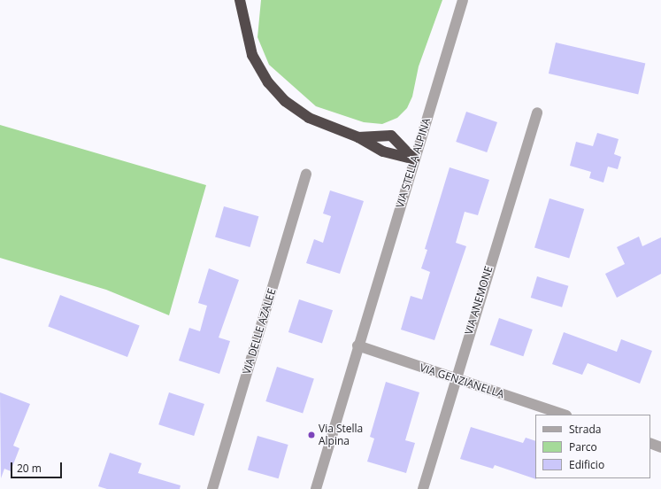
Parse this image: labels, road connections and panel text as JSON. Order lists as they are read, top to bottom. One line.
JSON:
{"streets":{"street":["VIA STELLA ALPINA","VIA ANEMONE","VIA DELLE AZALEE","VIA GENZIANELLA"]},"crossings":[["VIA STELLA ALPINA","VIA GENZIANELLA"],["VIA ANEMONE","VIA GENZIANELLA"]],"places":["Via Stella Alpina"],"legend":["Strada","Parco","Edificio"],"scale_bar":"20 m"}
